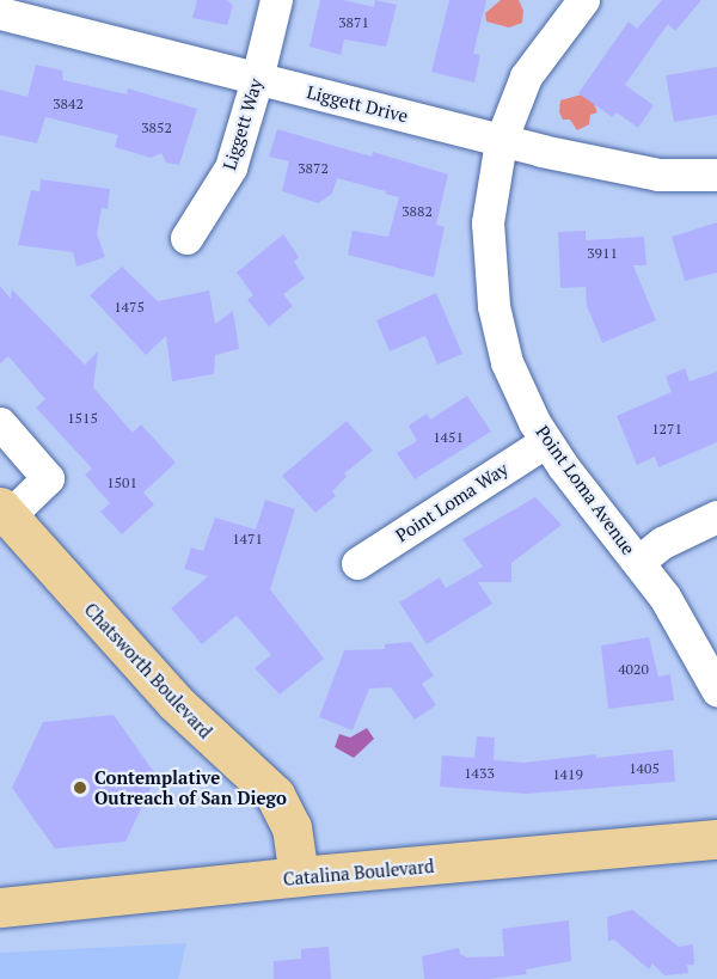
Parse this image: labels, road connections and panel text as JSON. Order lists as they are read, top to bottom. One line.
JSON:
{"streets":{"main road":["Chatsworth Boulevard","Catalina Boulevard"],"street":["Liggett Drive","Liggett Way","Point Loma Avenue","Point Loma Way"]},"crossings":[["Liggett Drive","Liggett Way"],["Liggett Drive","Point Loma Avenue"],["Point Loma Avenue","Point Loma Way"],["Chatsworth Boulevard","Catalina Boulevard"]],"places":["Contemplative Outreach of San Diego"],"house_numbers":["3871","3842","3852","3872","3882","3911","1475","1515","1271","1451","1501","1471","4020","1405","1433","1419"]}
